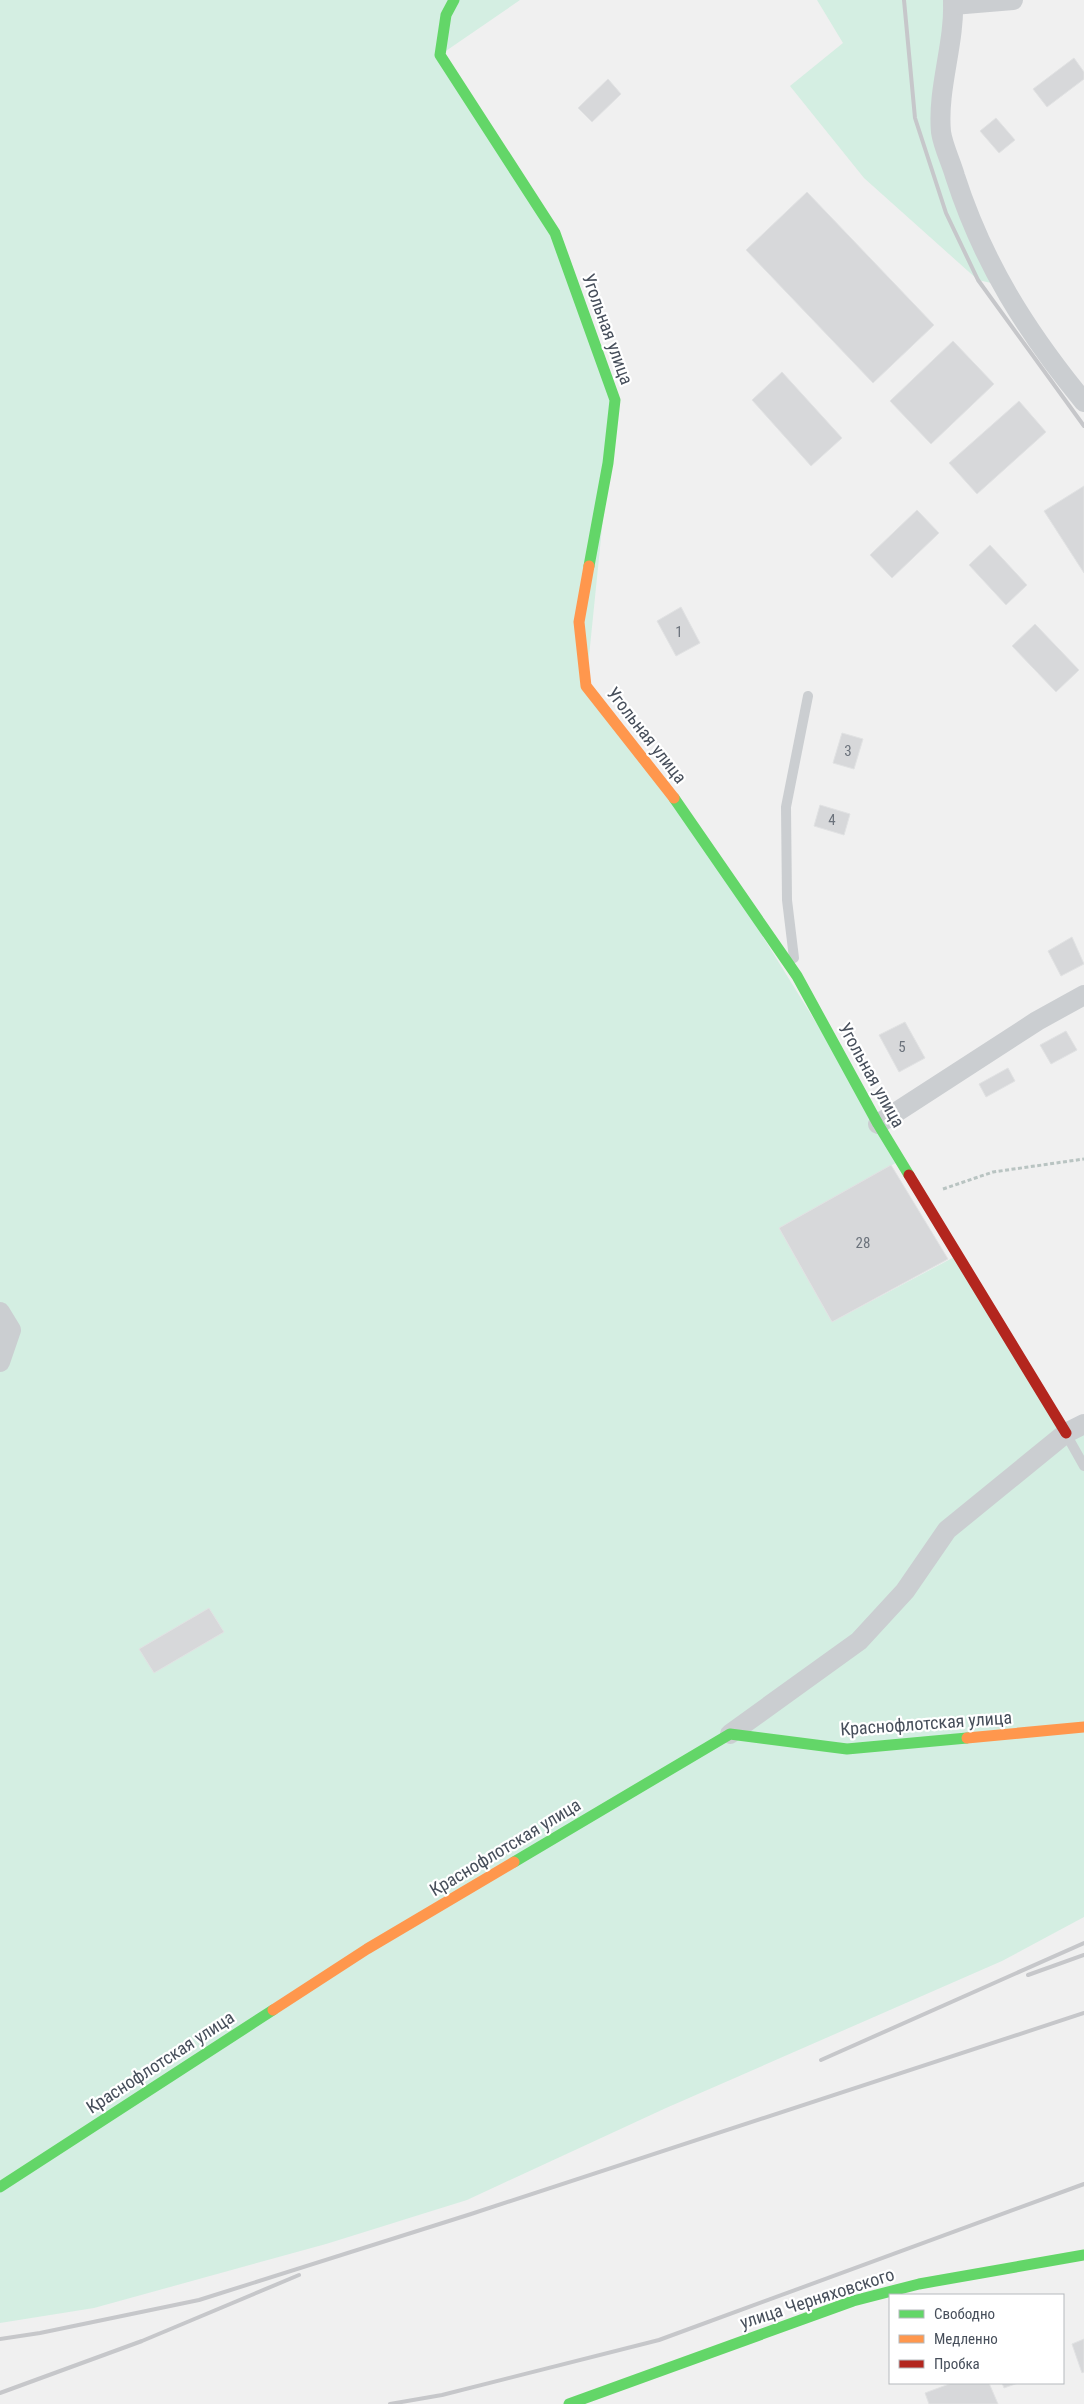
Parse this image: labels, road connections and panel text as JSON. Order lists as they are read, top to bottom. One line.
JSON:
{"streets":{"street":["Угольная улица","Краснофлотская улица","улица Черняховского"]},"house_numbers":["1","3","4","5","28"],"legend":["Свободно","Медленно","Пробка"]}
